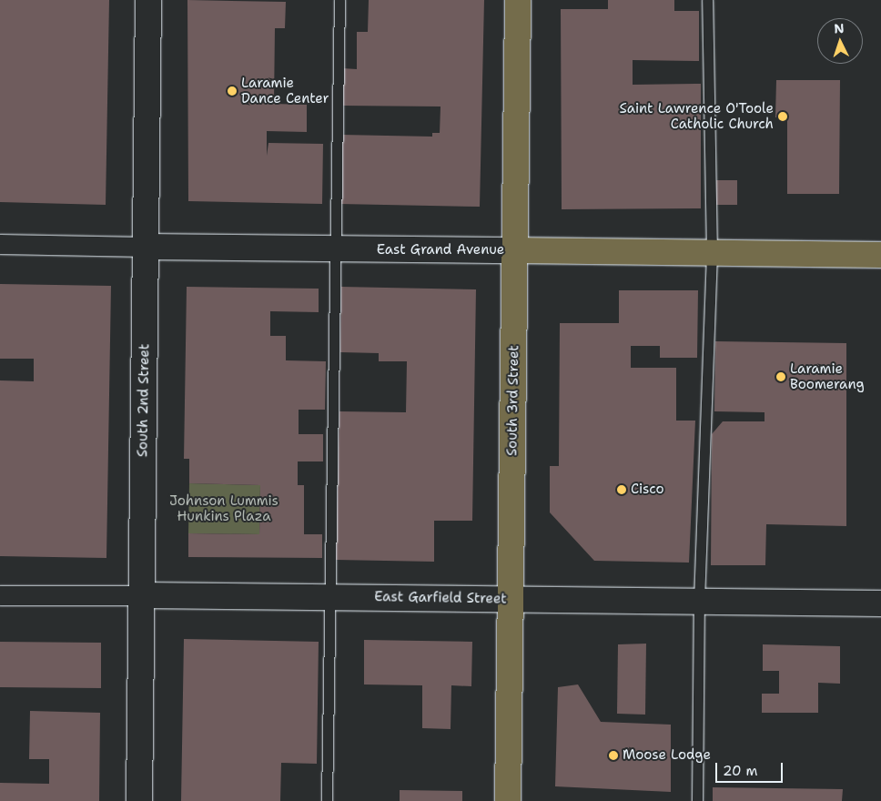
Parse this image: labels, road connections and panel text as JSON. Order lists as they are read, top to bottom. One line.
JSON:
{"streets":{"main road":["East Grand Avenue","South 3rd Street"],"street":["South 2nd Street","East Garfield Street"]},"crossings":[["East Grand Avenue","South 2nd Street"],["East Grand Avenue","South 3rd Street"],["South 2nd Street","East Garfield Street"],["South 3rd Street","East Garfield Street"]],"parks":["Johnson Lummis Hunkins Plaza"],"places":["Laramie Dance Center","Saint Lawrence O'Toole Catholic Church","Laramie Boomerang","Cisco","Moose Lodge"],"scale_bar":"20 m","north":"top"}
